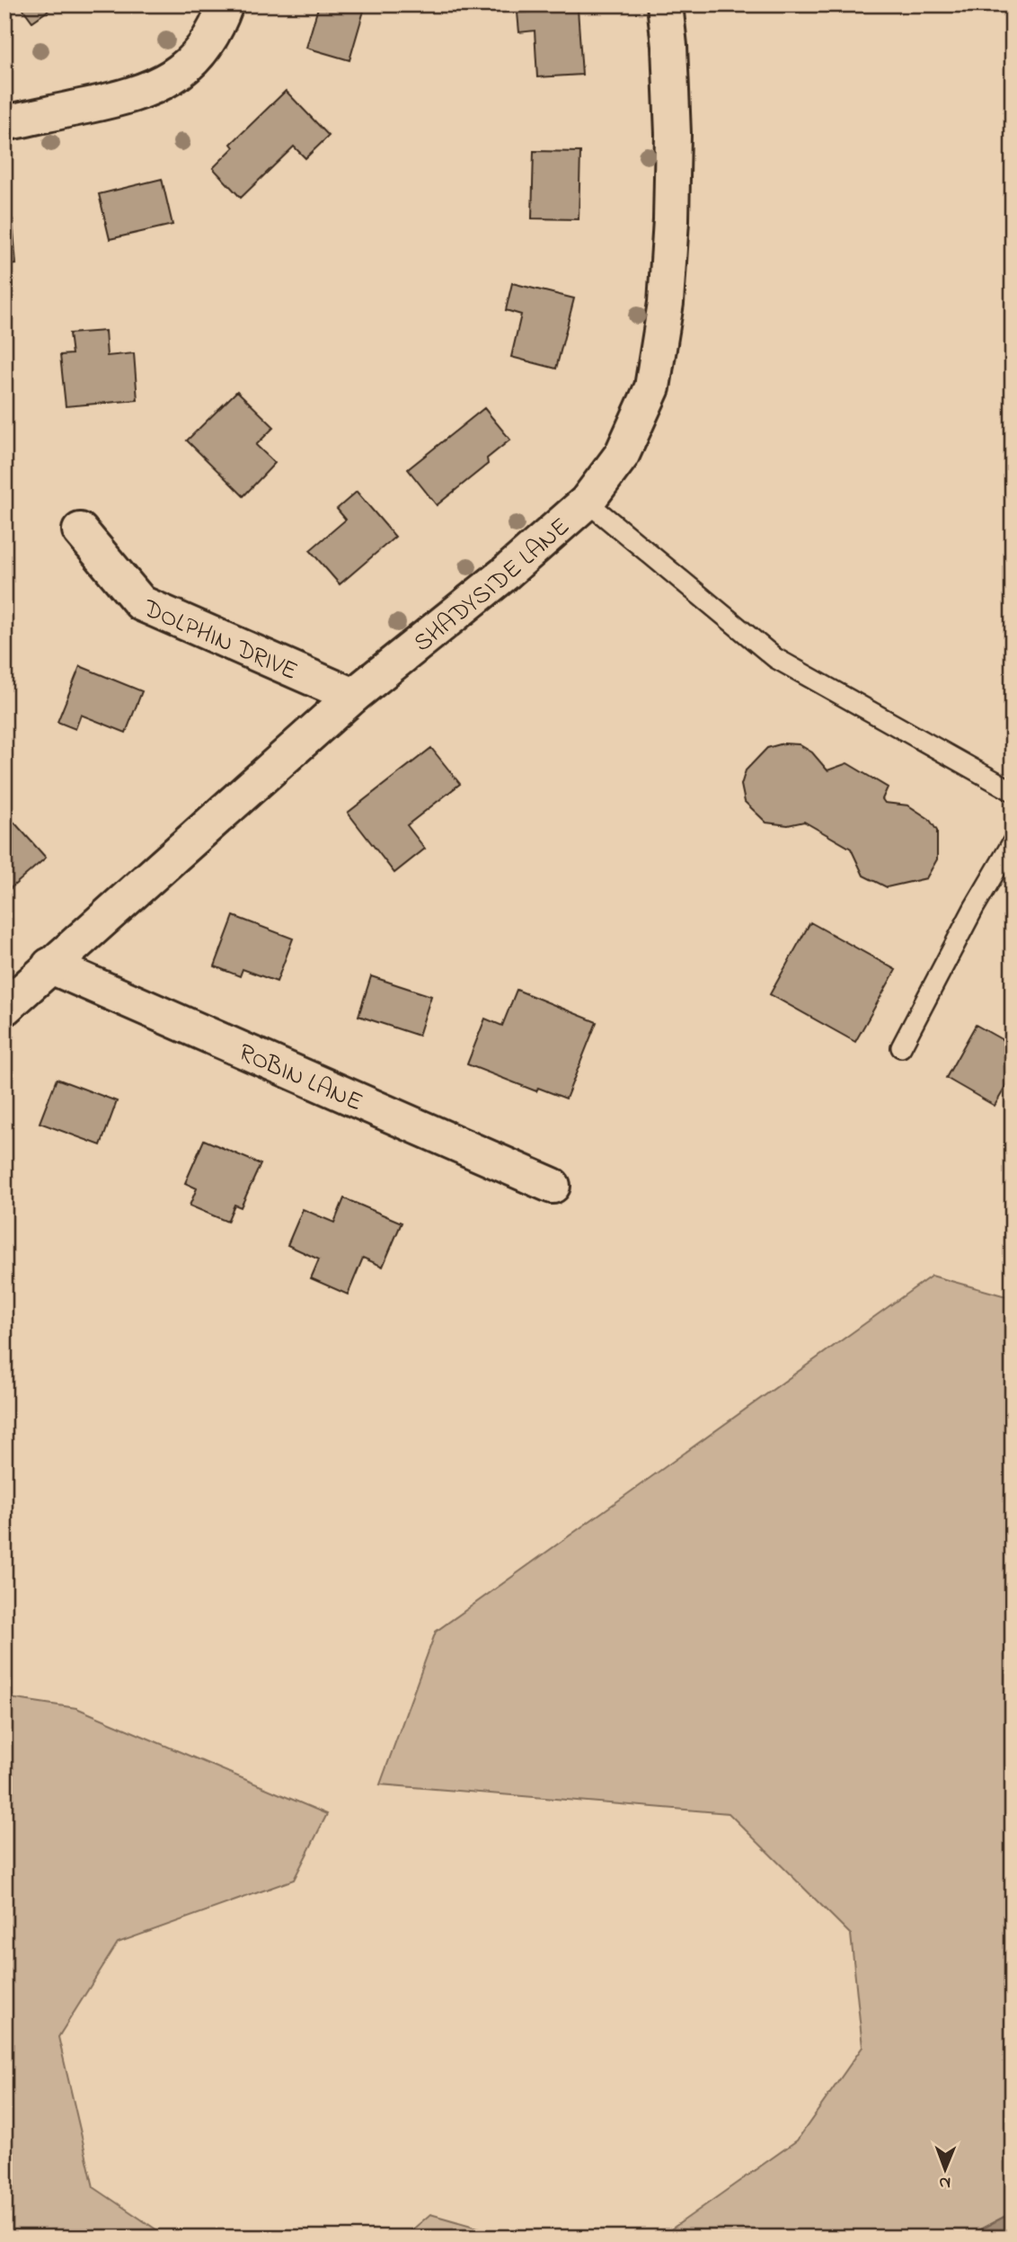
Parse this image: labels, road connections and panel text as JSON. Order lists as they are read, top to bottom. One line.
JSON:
{"streets":{"street":["SHADYSIDE LANE","DOLPHIN DRIVE","ROBIN LANE"]},"crossings":[["SHADYSIDE LANE","DOLPHIN DRIVE"],["SHADYSIDE LANE","ROBIN LANE"]],"north":"bottom"}
